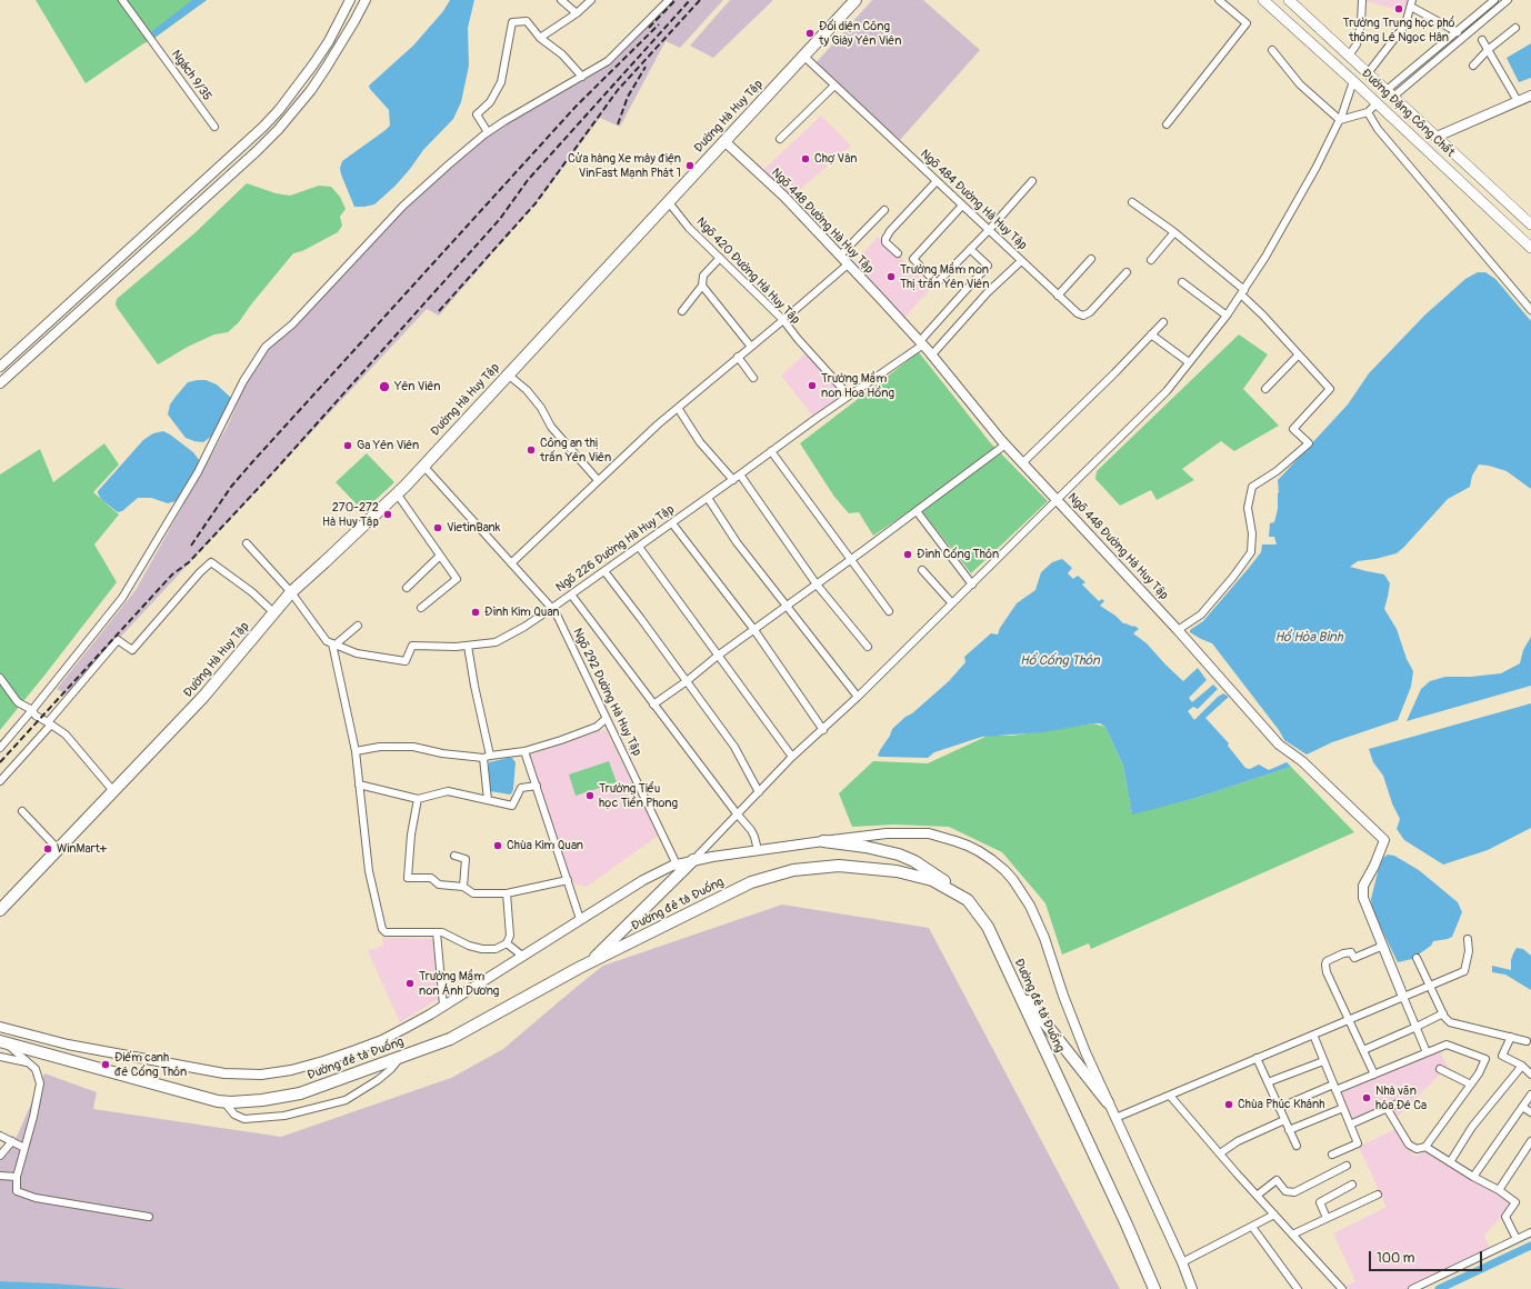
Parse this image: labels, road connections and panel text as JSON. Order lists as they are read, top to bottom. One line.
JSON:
{"streets":{"main road":["Đường Đặng Công Chất","Đường Hà Huy Tập","Đường đê tả Đuống"],"street":["Ngách 9/35","Ngõ 484 Đường Hà Huy Tập","Ngõ 448 Đường Hà Huy Tập","Ngõ 420 Đường Hà Huy Tập","Ngõ 226 Đường Hà Huy Tập","Ngõ 292 Đường Hà Huy Tập"]},"crossings":[["Đường Hà Huy Tập","Ngõ 484 Đường Hà Huy Tập"],["Đường Hà Huy Tập","Ngõ 448 Đường Hà Huy Tập"],["Đường Hà Huy Tập","Ngõ 420 Đường Hà Huy Tập"],["Đường Hà Huy Tập","Ngõ 226 Đường Hà Huy Tập"],["Đường Hà Huy Tập","Ngõ 292 Đường Hà Huy Tập"],["Ngõ 448 Đường Hà Huy Tập","Ngõ 226 Đường Hà Huy Tập"],["Ngõ 420 Đường Hà Huy Tập","Ngõ 226 Đường Hà Huy Tập"],["Ngõ 226 Đường Hà Huy Tập","Ngõ 292 Đường Hà Huy Tập"]],"water":["Hồ Hòa Bình","Hồ Cống Thôn"],"places":["Trường Trung học phổ thông Lê Ngọc Hân","Đối diện Công ty Giày Yên Viên","Chợ Vân","Cửa hàng Xe máy điện VinFast Mạnh Phát 1","Trường Mầm non Thị trấn Yên Viên","Trường Mầm non Hoa Hồng","Yên Viên","Ga Yên Viên","Công an thị trấn Yên Viên","270-272 Hà Huy Tập","VietinBank","Đình Cống Thôn","Đình Kim Quan","Trường Tiểu học Tiền Phong","Chùa Kim Quan","WinMart+","Trường Mầm non Ánh Dương","Điếm canh đê Cống Thôn","Nhà văn hóa Đê Ca","Chùa Phúc Khánh"],"scale_bar":"100 m"}
